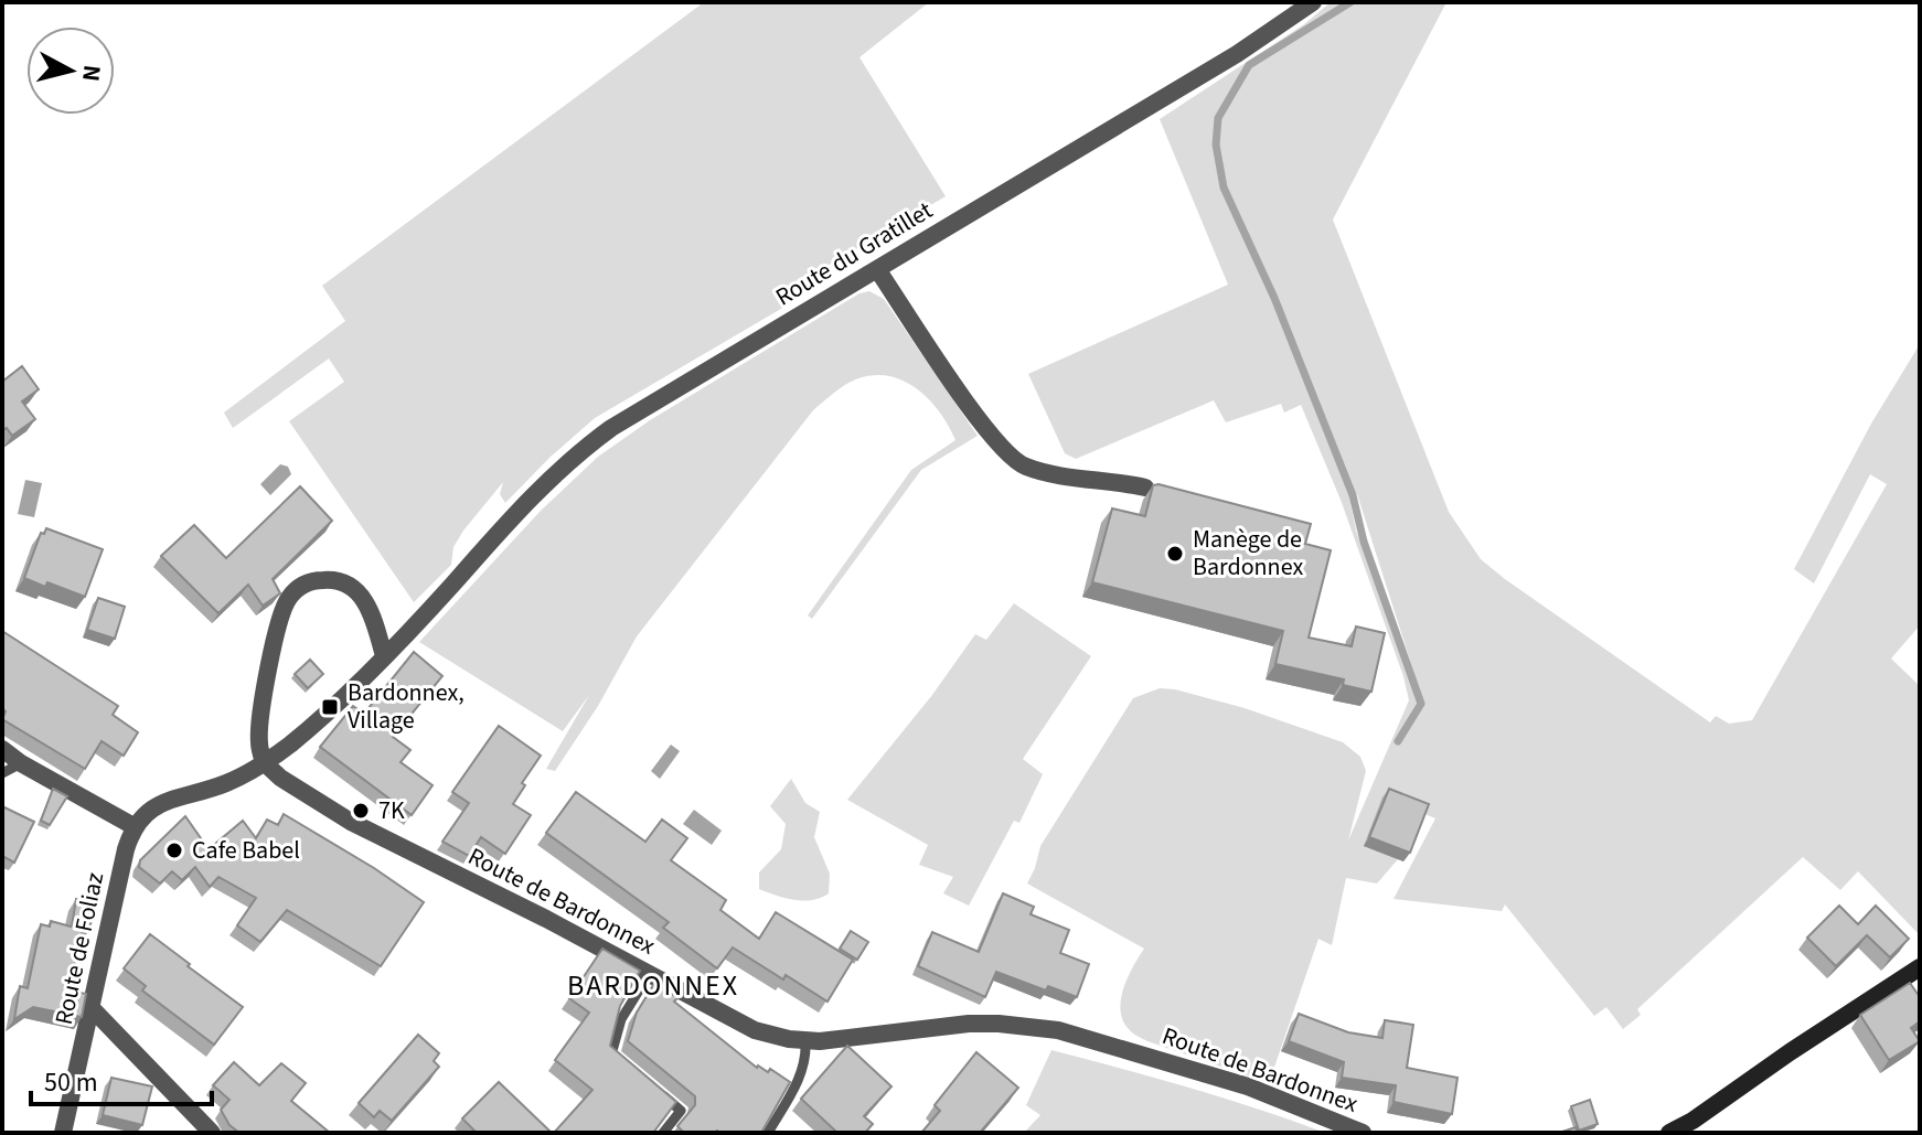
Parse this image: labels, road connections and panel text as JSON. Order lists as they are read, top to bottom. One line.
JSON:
{"streets":{"street":["Route du Gratillet","Route de Bardonnex","Route de Foliaz"]},"crossings":[["Route du Gratillet","Route de Bardonnex"],["Route du Gratillet","Route de Foliaz"]],"districts":["BARDONNEX"],"places":{"other":["Manège de Bardonnex","7K","Cafe Babel"],"transit":["Bardonnex, Village"]},"scale_bar":"50 m","north":"right"}
